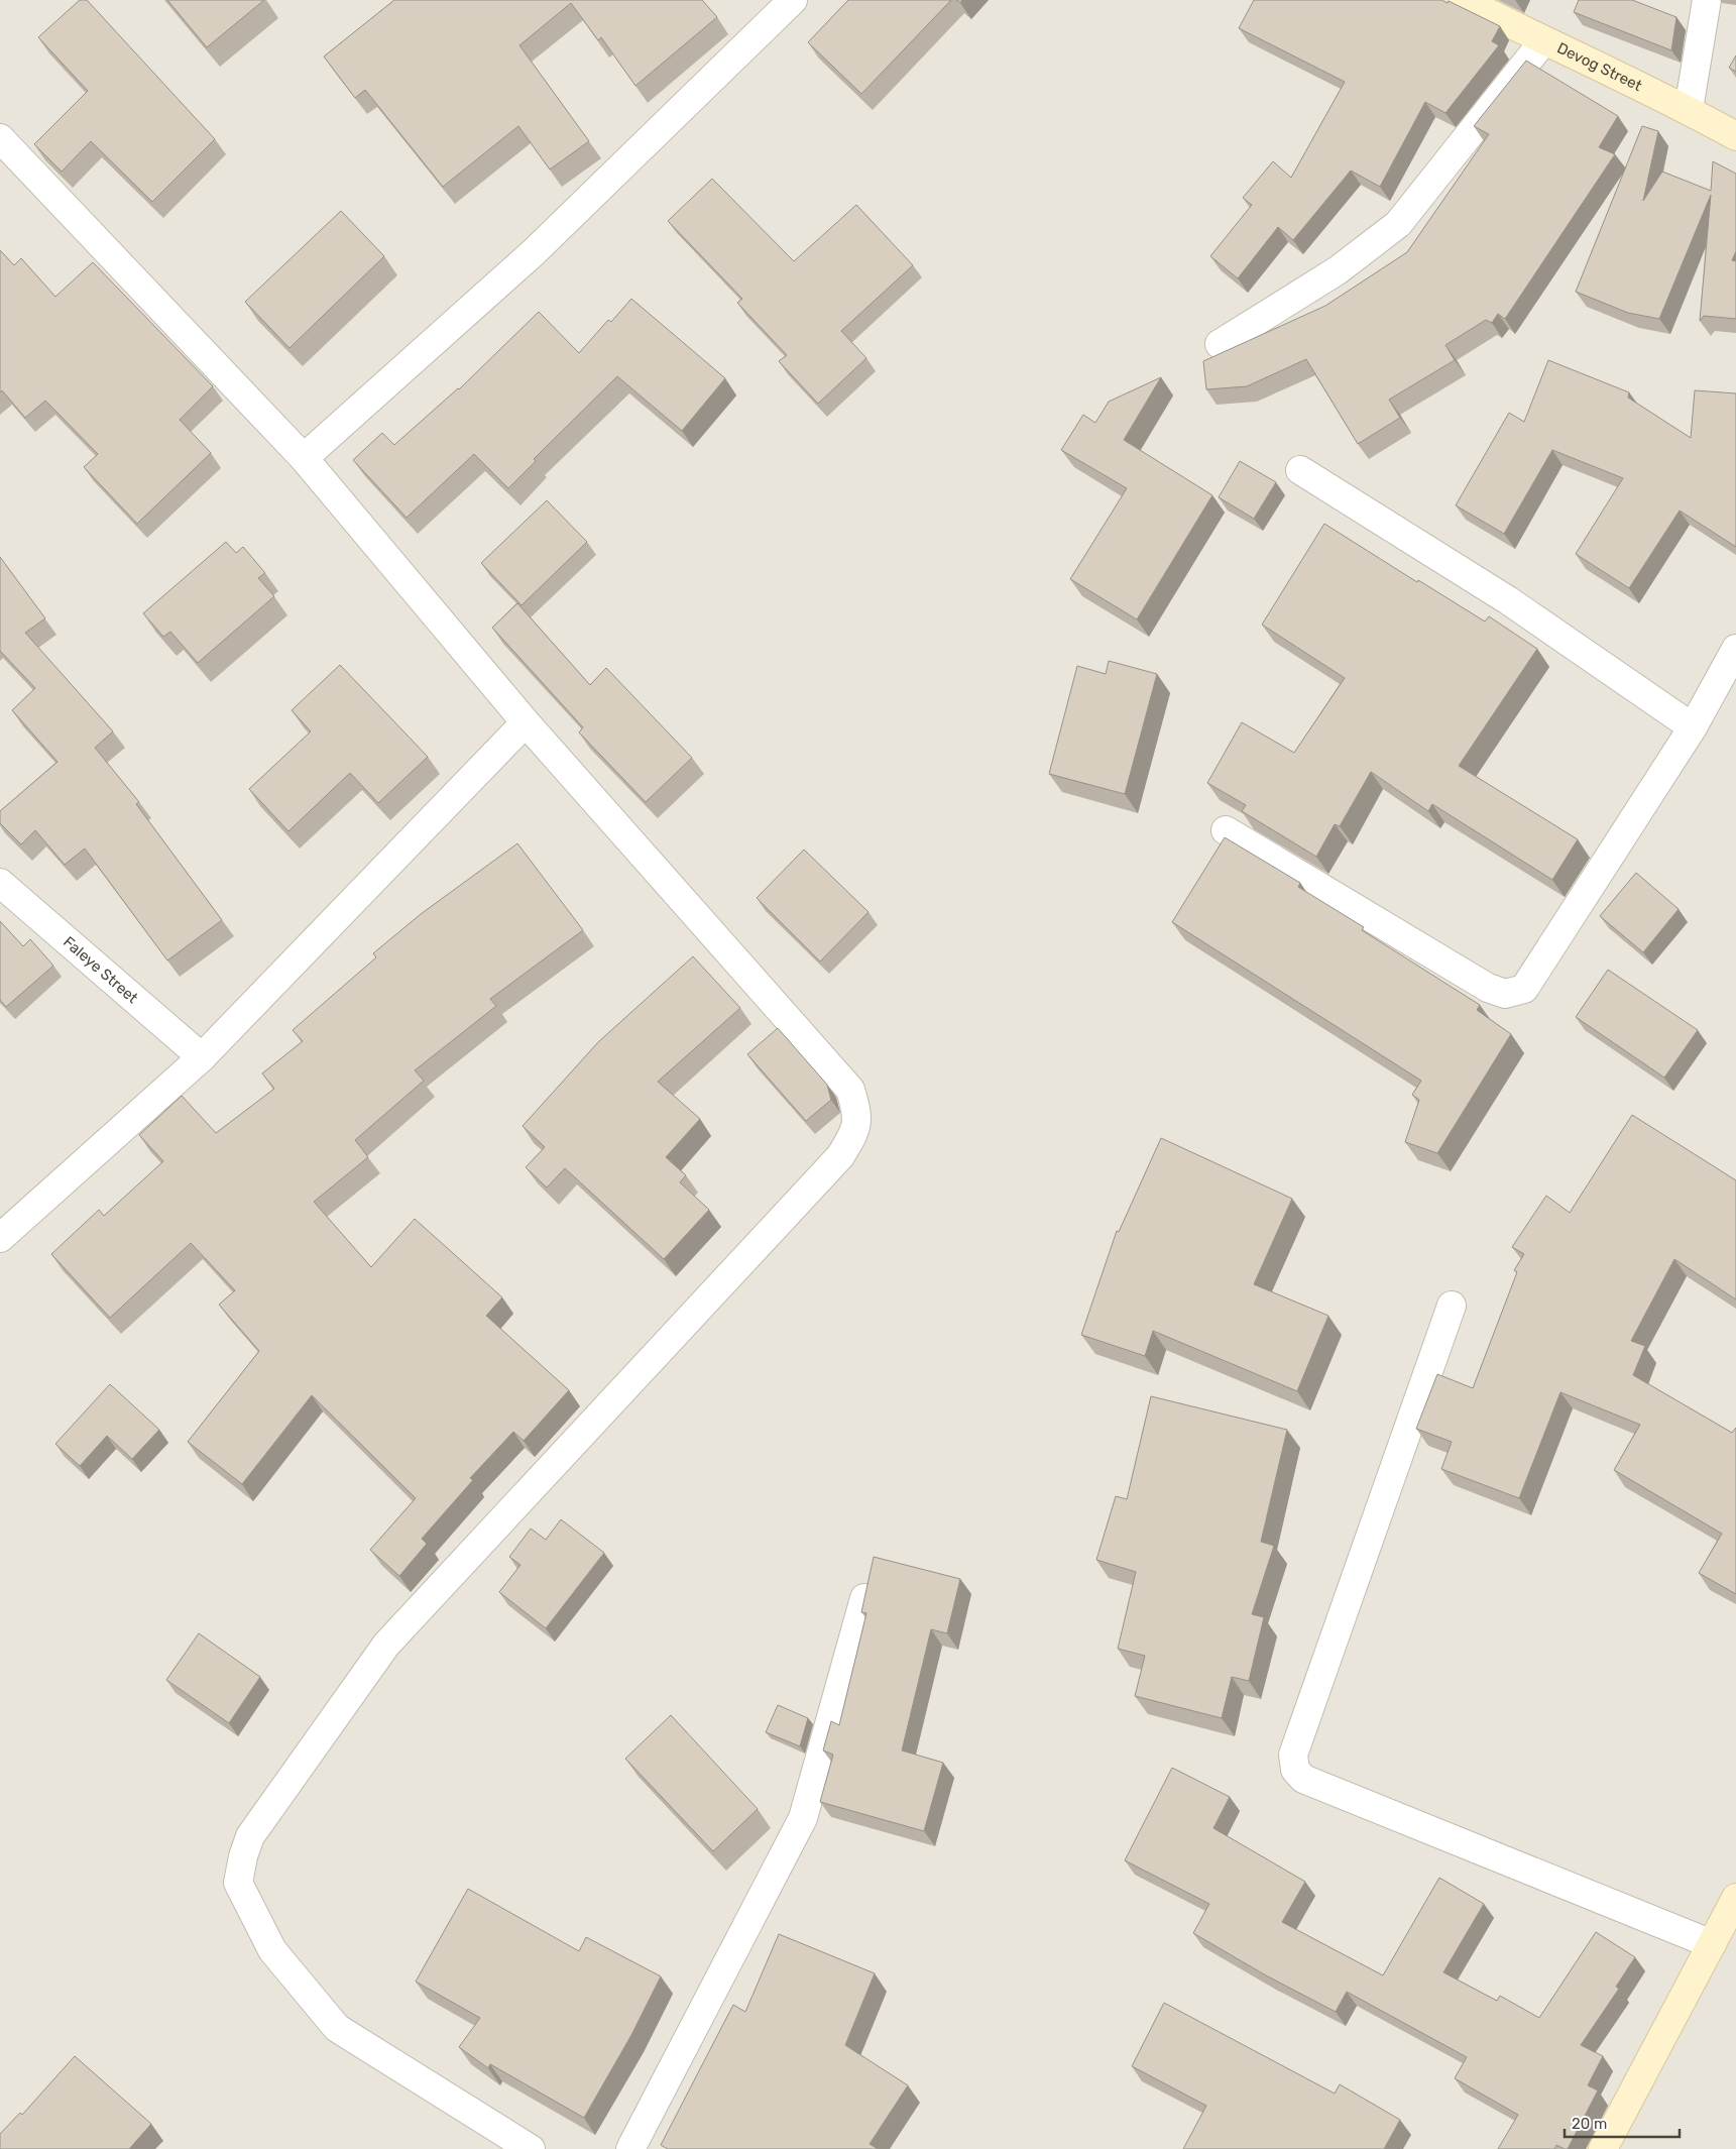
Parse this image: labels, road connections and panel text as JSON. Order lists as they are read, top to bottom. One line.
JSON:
{"streets":{"street":["Devog Street","Faleye Street"]},"scale_bar":"20 m"}
